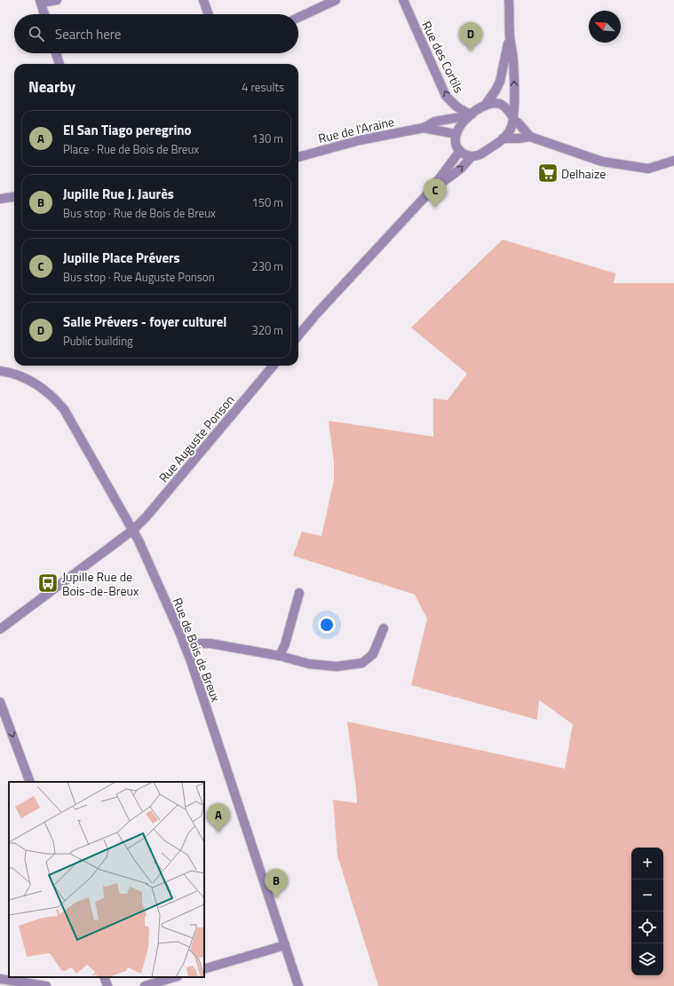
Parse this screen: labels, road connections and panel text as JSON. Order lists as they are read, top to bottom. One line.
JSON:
{"streets":{"street":["Rue des Cortils","Rue de l'Araine","Rue Auguste Ponson","Rue de Bois de Breux"]},"crossings":[["Rue Auguste Ponson","Rue de Bois de Breux"]],"one_way":["Rue des Cortils"],"places":{"supermarket":["Delhaize"],"bus stop":["Jupille Rue de Bois-de-Breux"]},"north":"top left","page":{"search":"Search here","pins":["D","C","A","B"],"heading":["Nearby","4 results"],"list":[{"mark":"A","name":"El San Tiago peregrino","note":"Place · Rue de Bois de Breux","value":"130 m"},{"mark":"B","name":"Jupille Rue J. Jaurès","note":"Bus stop · Rue de Bois de Breux","value":"150 m"},{"mark":"C","name":"Jupille Place Prévers","note":"Bus stop · Rue Auguste Ponson","value":"230 m"},{"mark":"D","name":"Salle Prévers - foyer culturel","note":"Public building","value":"320 m"}],"map_buttons":["+","−"]}}
